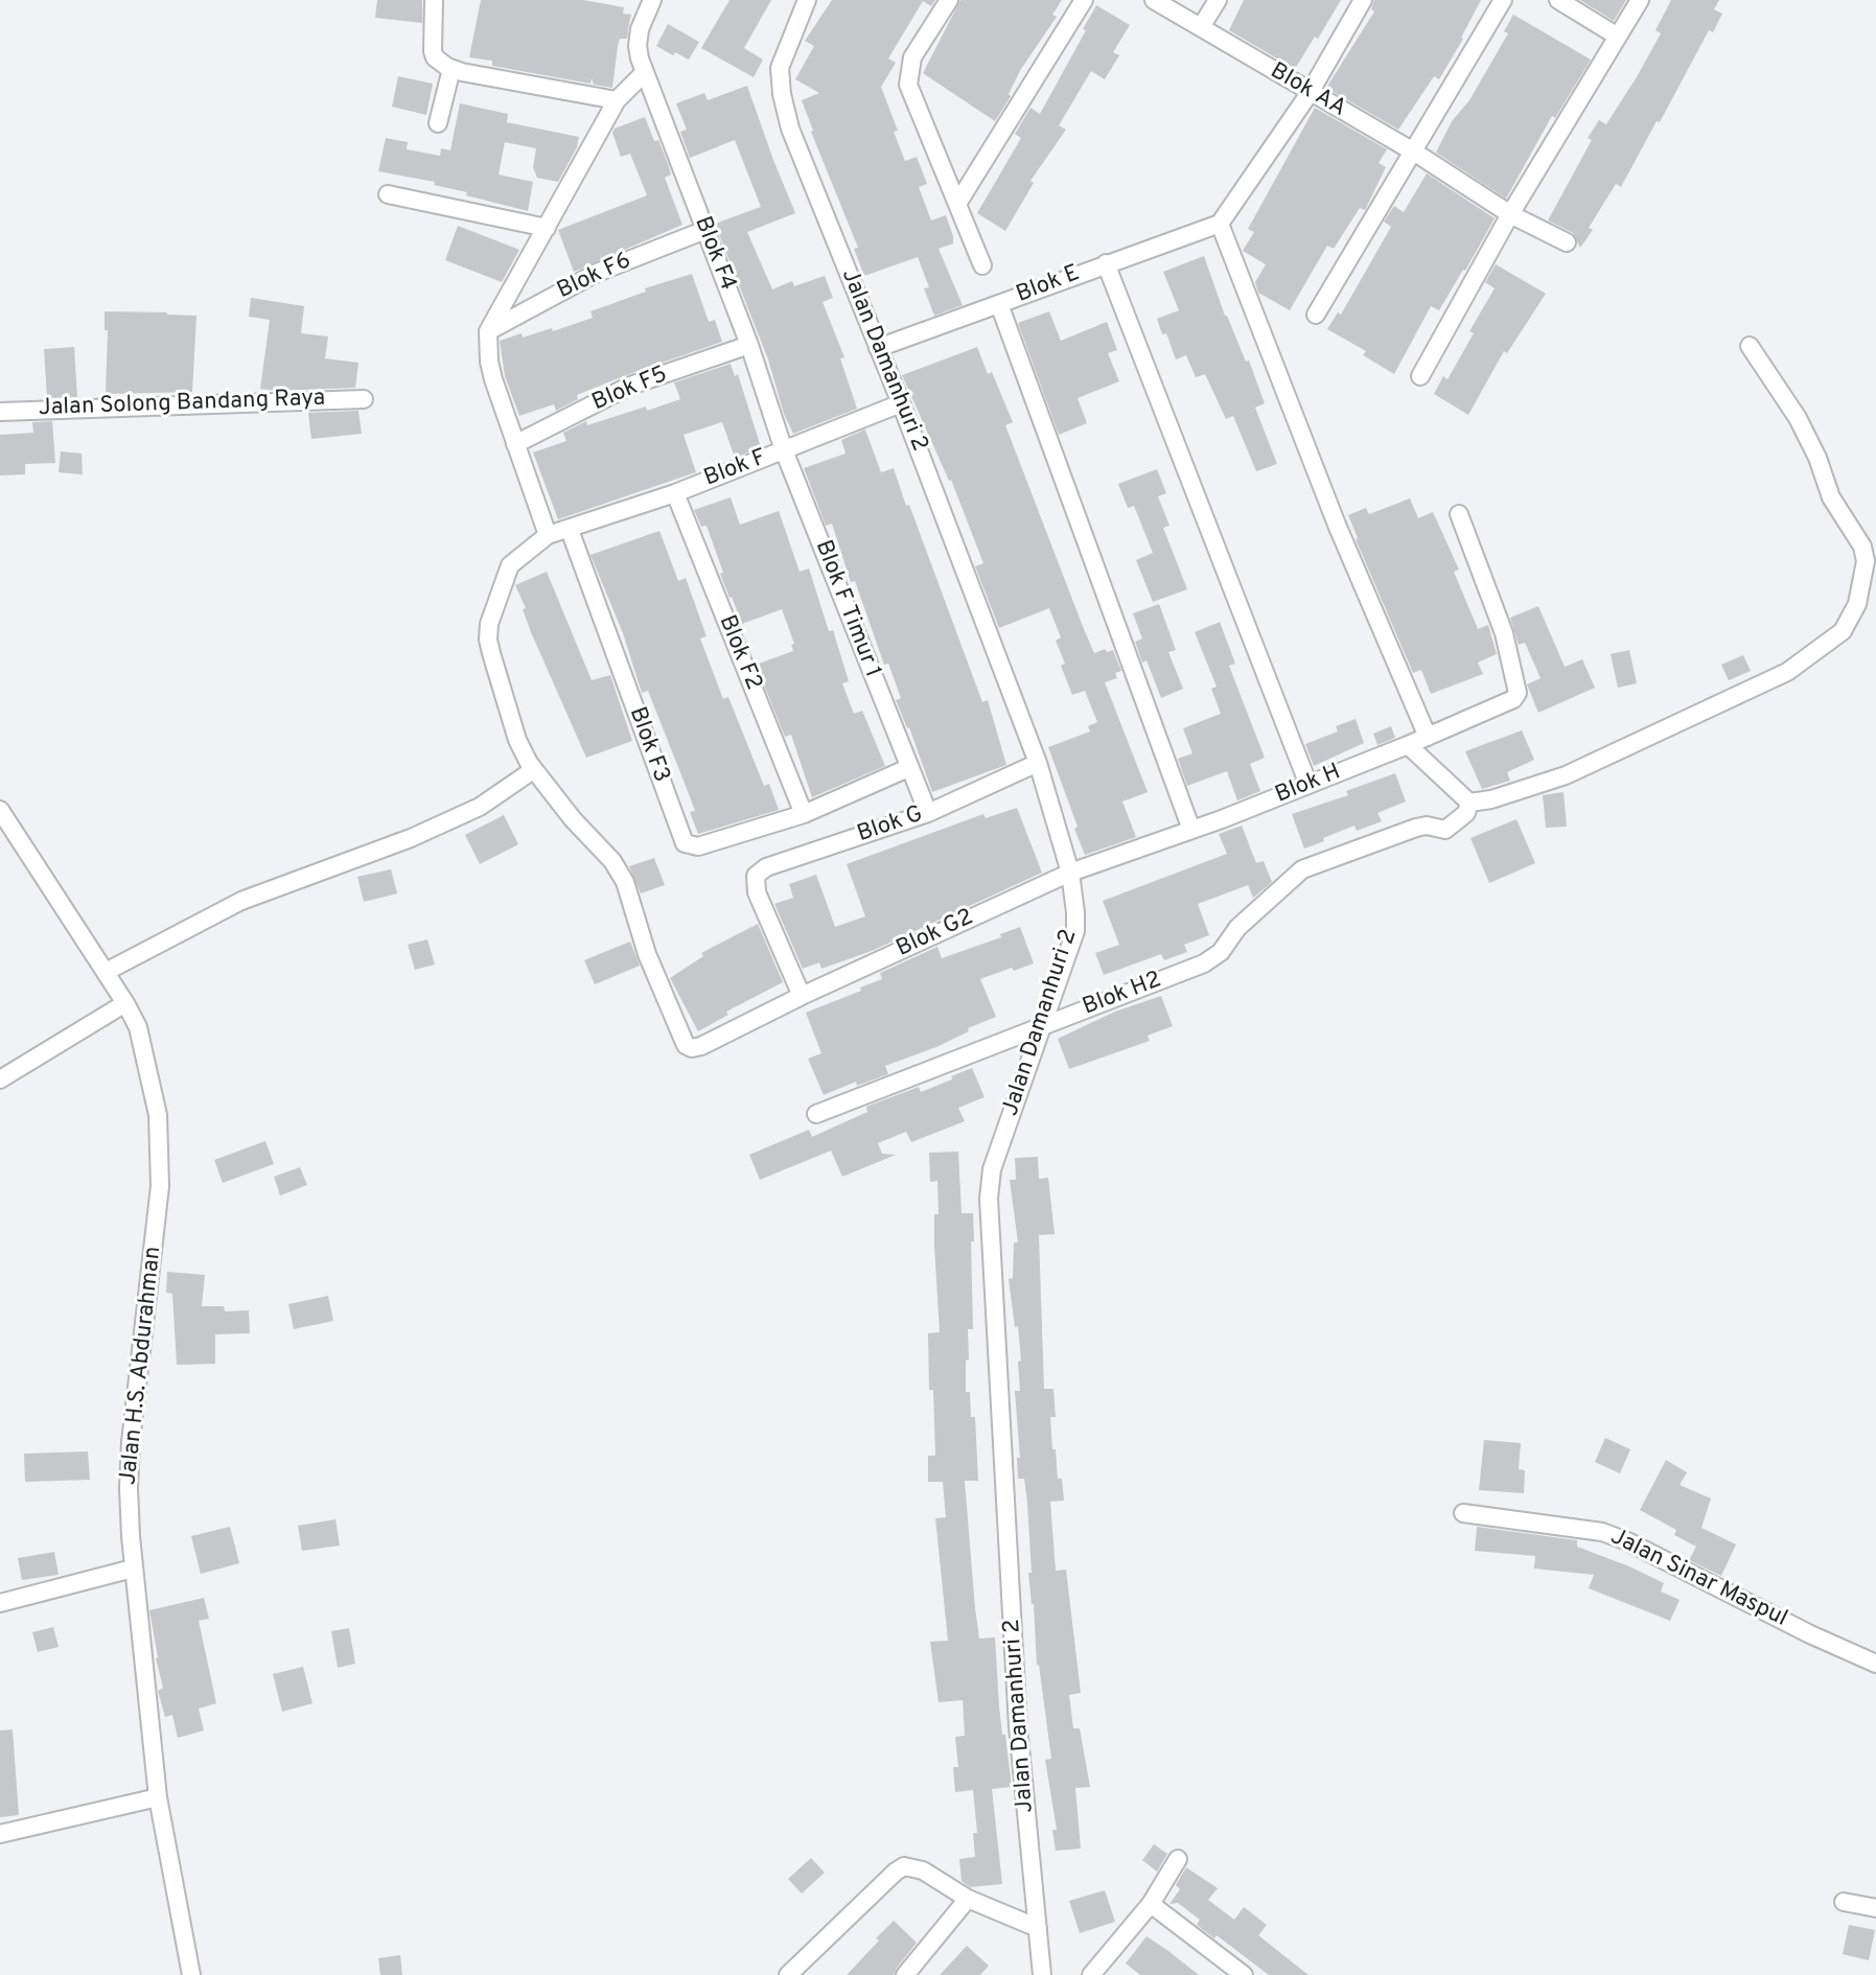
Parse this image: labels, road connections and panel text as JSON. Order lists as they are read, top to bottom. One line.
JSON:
{"streets":{"street":["Blok AA","Blok F4","Blok F6","Blok E","Jalan Damanhuri 2","Blok F5","Jalan Solong Bandang Raya","Blok F","Blok F Timur 1","Blok F2","Blok F3","Blok H","Blok G","Blok G2","Blok H2","Jalan H.S. Abdurahman","Jalan Sinar Maspul"]},"crossings":[["Blok F4","Blok F6"],["Blok F4","Blok F5"],["Blok F4","Blok F"],["Blok F4","Blok F Timur 1"],["Blok E","Jalan Damanhuri 2"],["Jalan Damanhuri 2","Blok F"],["Jalan Damanhuri 2","Blok H"],["Jalan Damanhuri 2","Blok G"],["Jalan Damanhuri 2","Blok G2"],["Jalan Damanhuri 2","Blok H2"],["Blok F","Blok F Timur 1"],["Blok F","Blok F2"],["Blok F","Blok F3"],["Blok F Timur 1","Blok G"],["Blok F2","Blok F3"],["Blok H","Blok G2"],["Blok G","Blok G2"]]}
